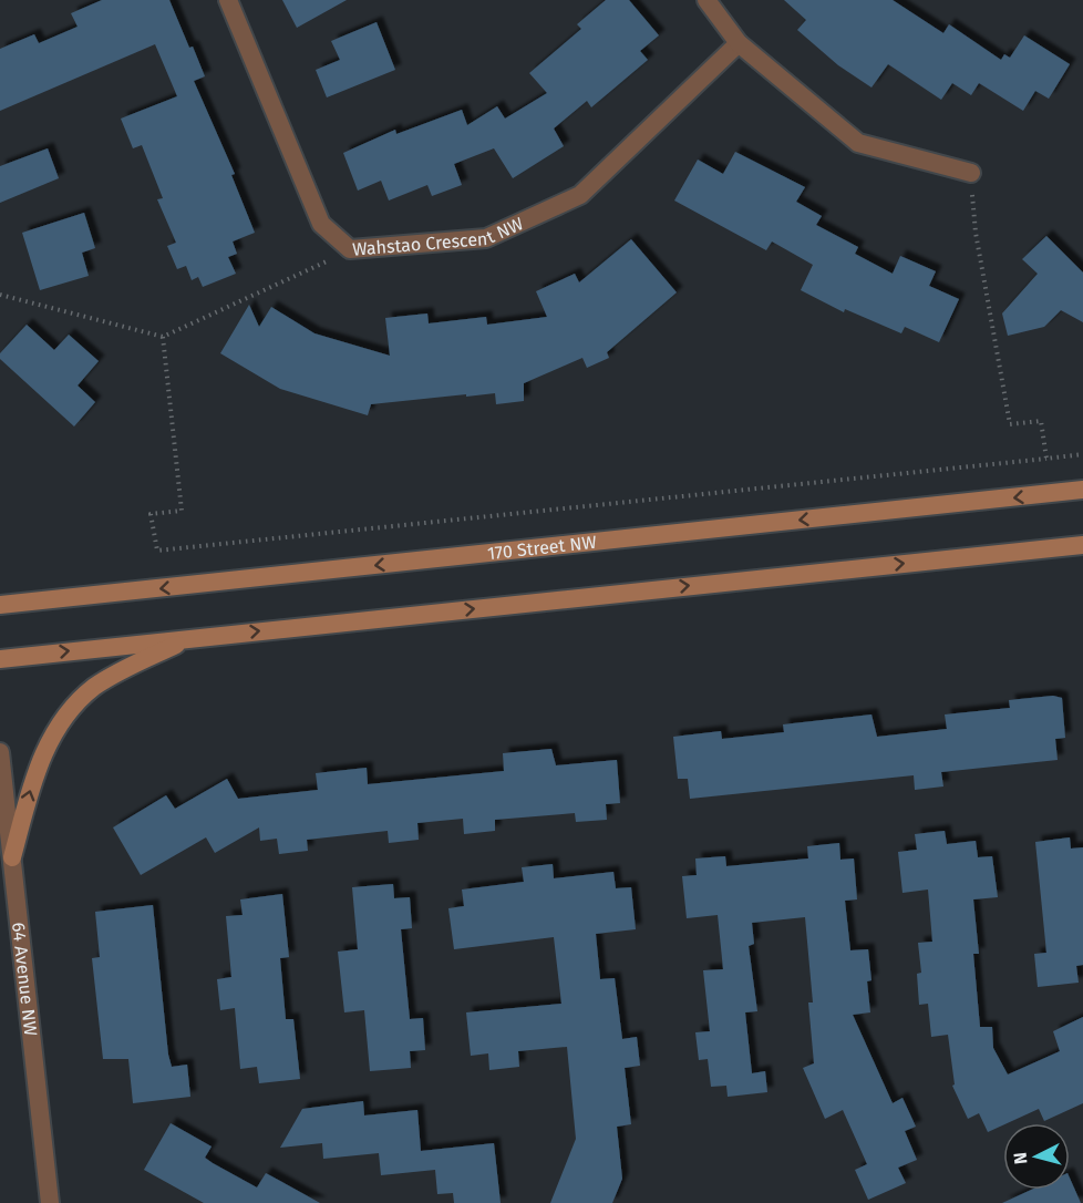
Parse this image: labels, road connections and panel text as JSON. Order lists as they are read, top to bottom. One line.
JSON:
{"streets":{"main road":["170 Street NW"],"street":["Wahstao Crescent NW","64 Avenue NW"]},"north":"left"}
